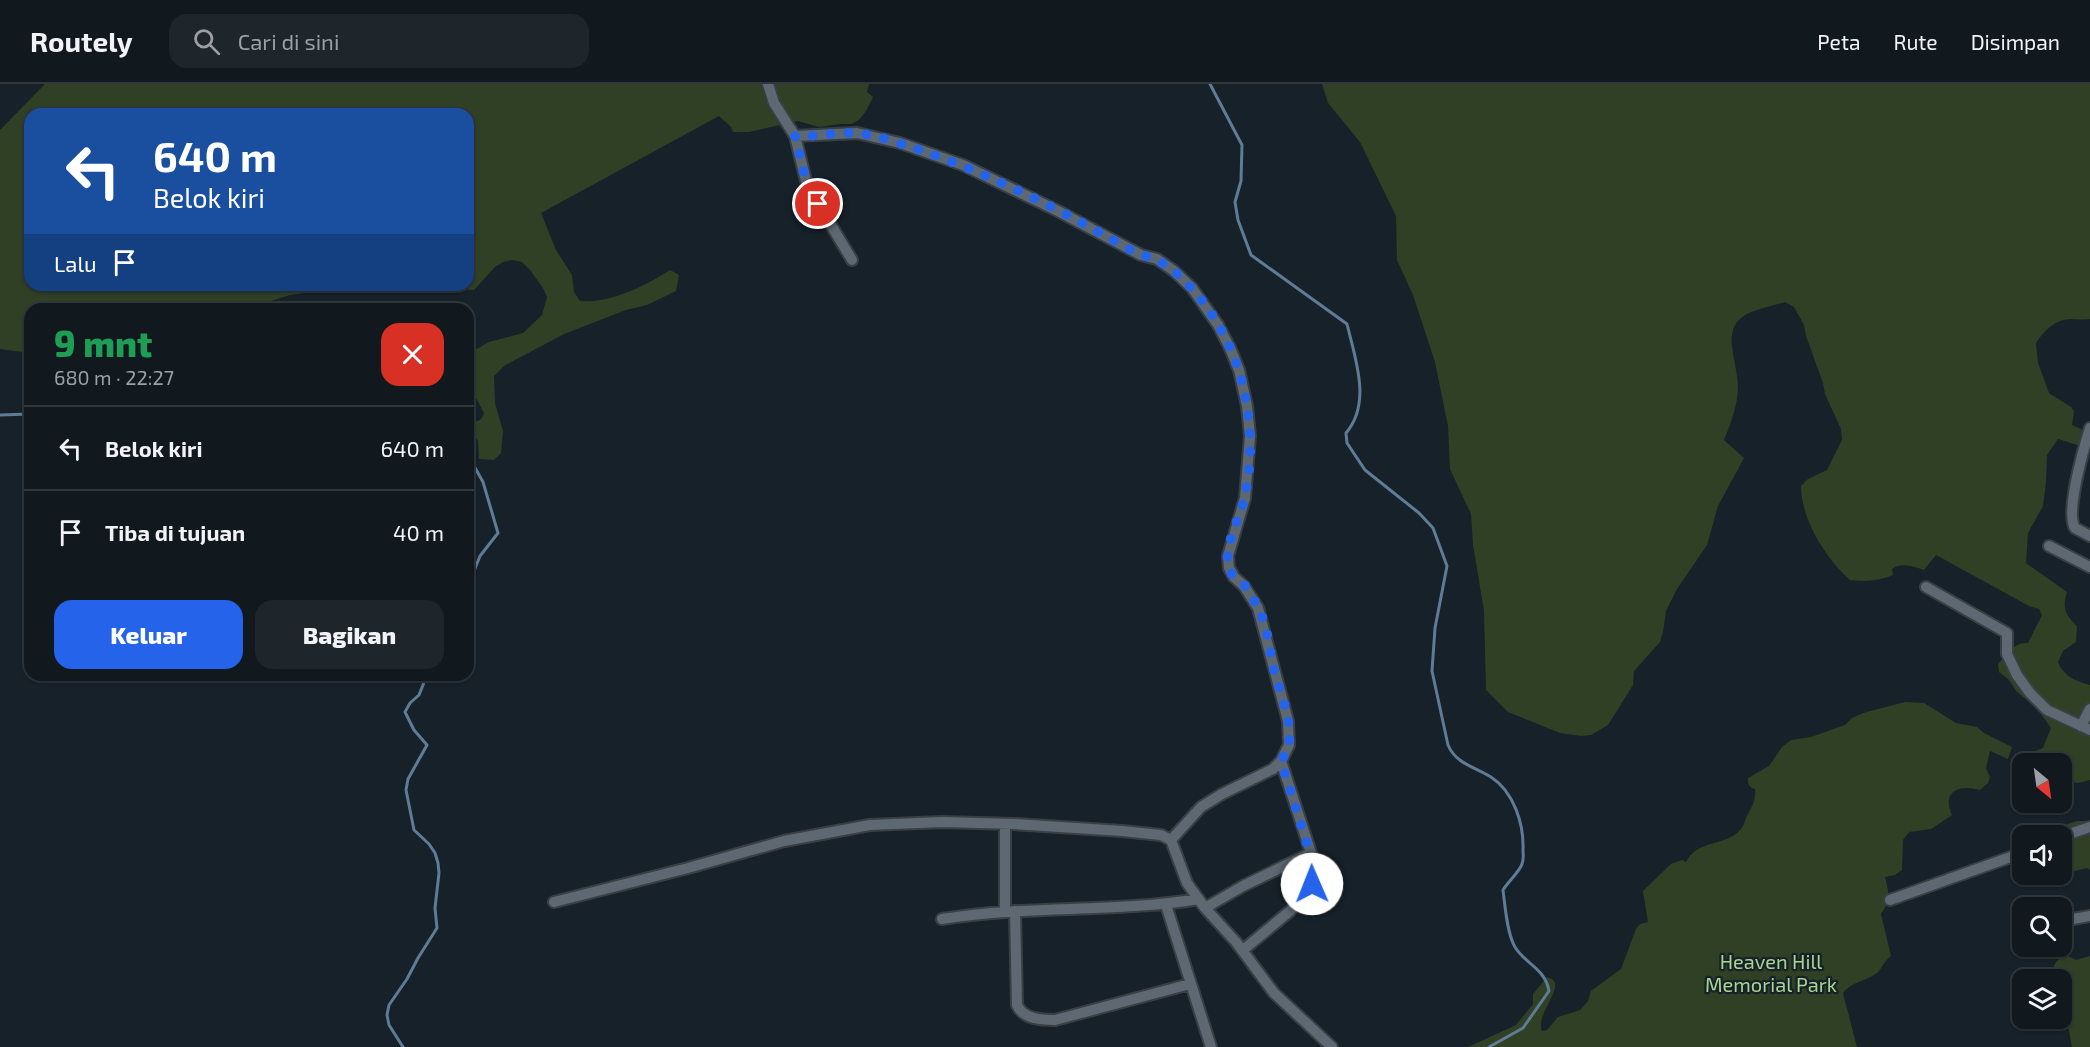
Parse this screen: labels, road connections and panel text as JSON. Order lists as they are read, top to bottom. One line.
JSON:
{"parks":["Heaven Hill Memorial Park"],"north":"bottom right","page":{"header":"Routely","search":"Cari di sini","nav":["Peta","Rute","Disimpan"],"turn":["640 m","Belok kiri"],"then":"Lalu","heading":["9 mnt","680 m · 22:27"],"list":[{"name":"Belok kiri","value":"640 m"},{"name":"Tiba di tujuan","value":"40 m"}],"buttons":["Keluar","Bagikan"]}}
